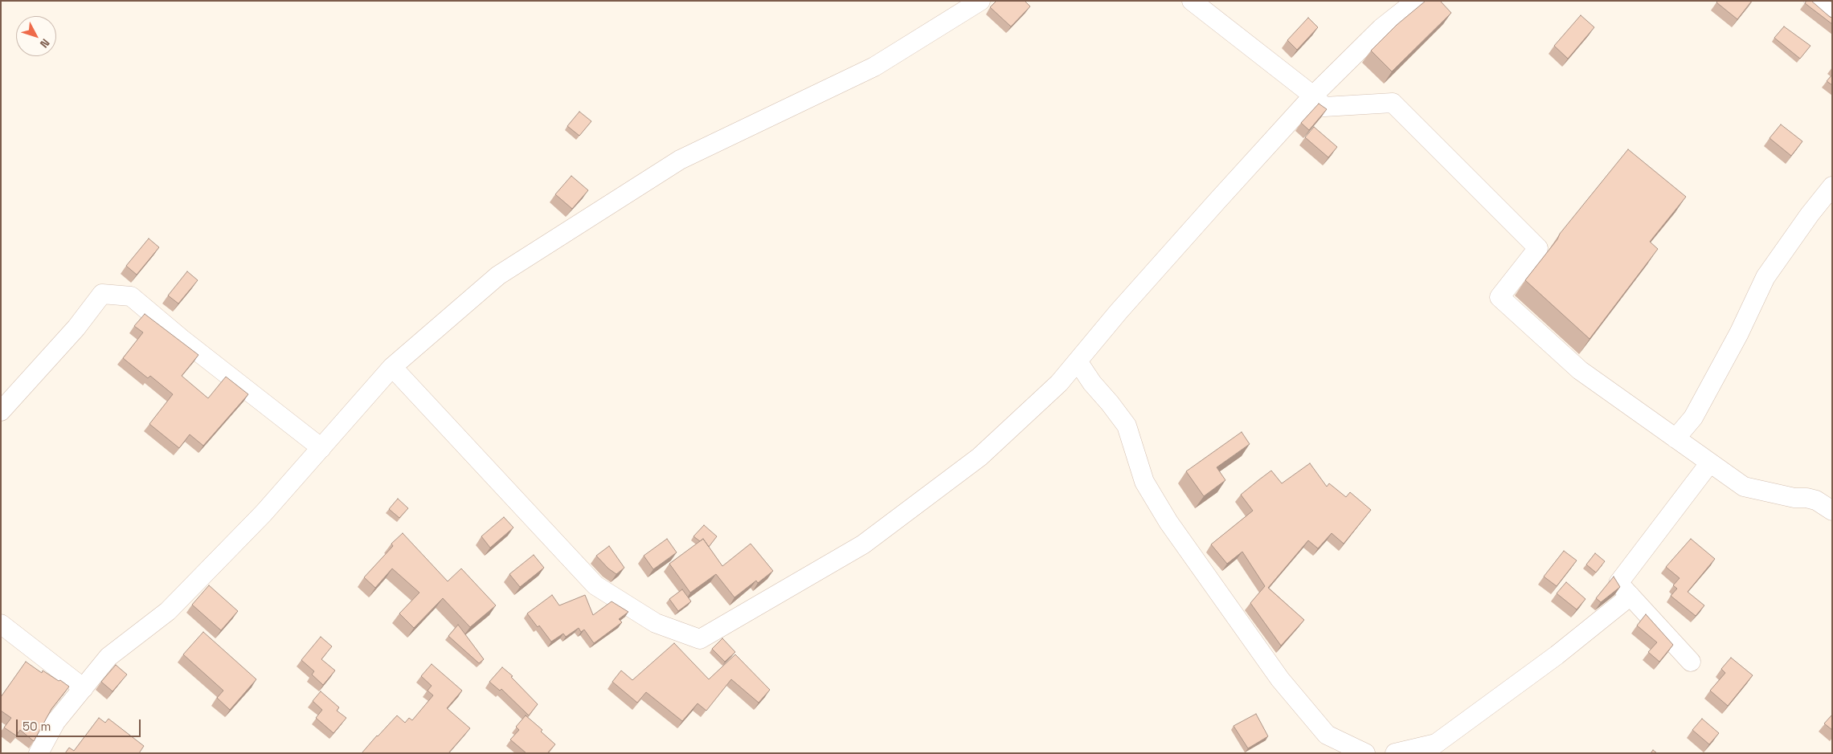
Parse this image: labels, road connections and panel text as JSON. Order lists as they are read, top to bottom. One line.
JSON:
{"scale_bar":"50 m","north":"bottom right"}
